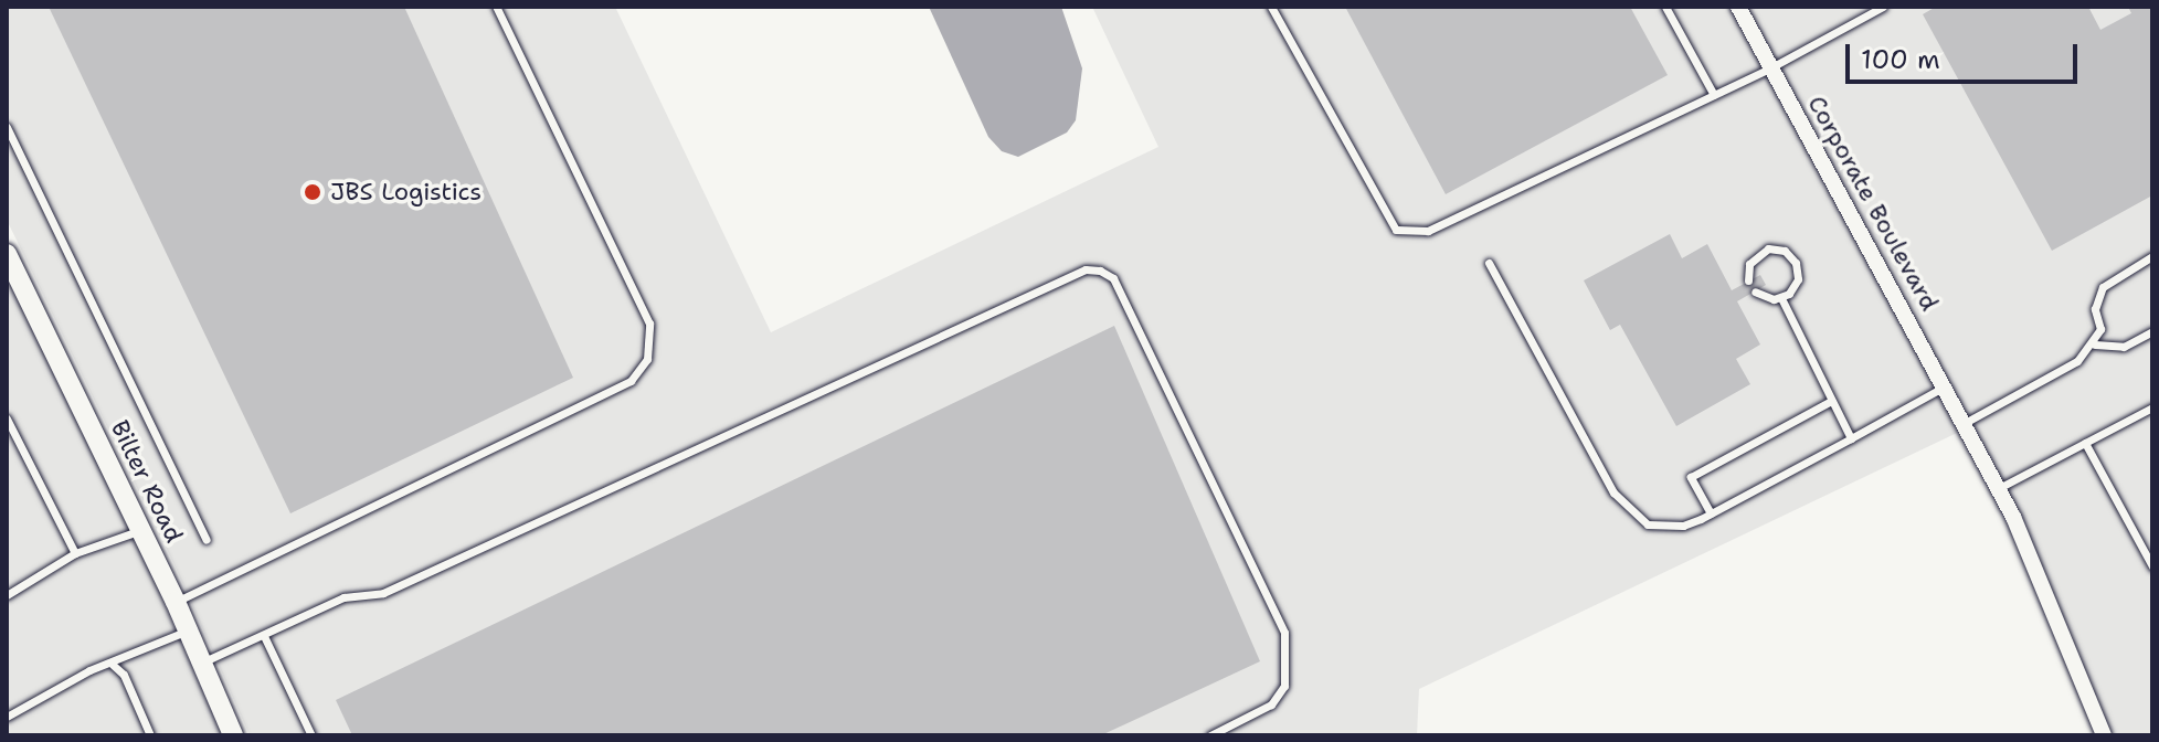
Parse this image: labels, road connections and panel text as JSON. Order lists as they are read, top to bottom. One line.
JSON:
{"streets":{"street":["Corporate Boulevard","Bilter Road"]},"places":["JBS Logistics"],"scale_bar":"100 m"}
